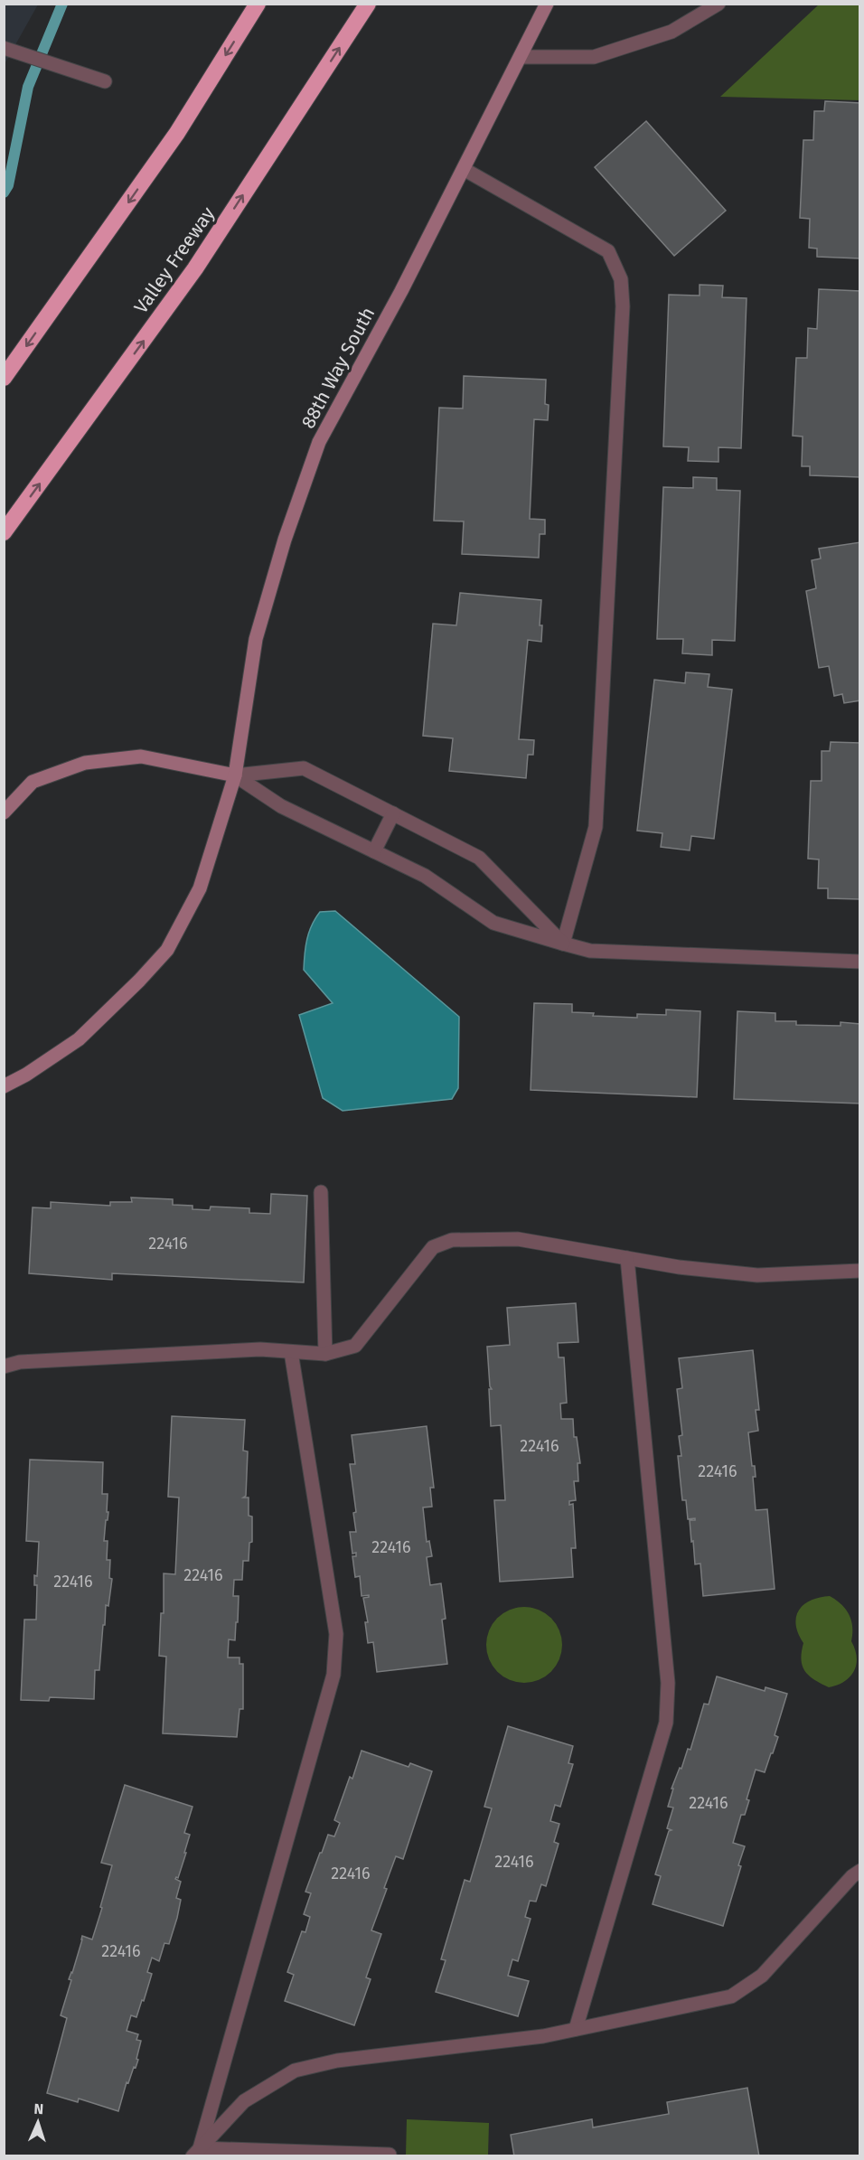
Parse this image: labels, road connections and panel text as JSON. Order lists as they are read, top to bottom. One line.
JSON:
{"streets":{"highway":["Valley Freeway"],"street":["88th Way South"]},"house_numbers":["22416","22416","22416","22416","22416","22416","22416","22416","22416","22416"],"north":"top"}
